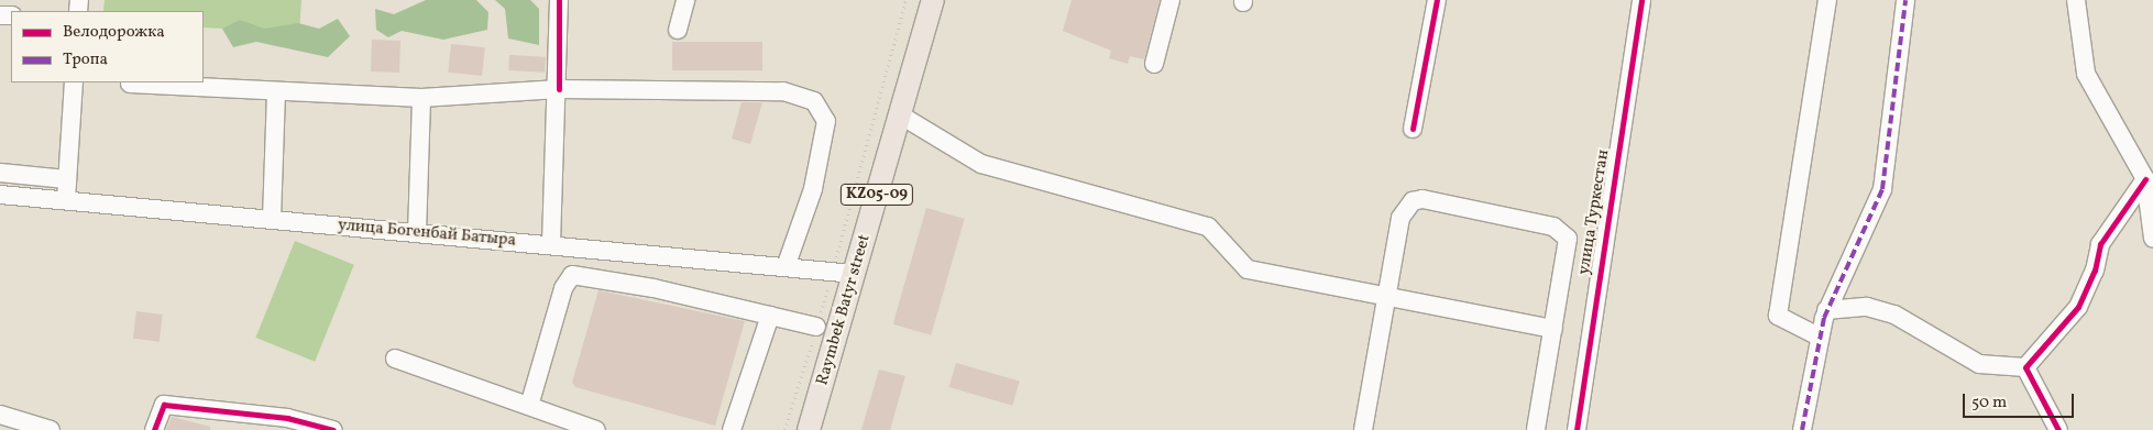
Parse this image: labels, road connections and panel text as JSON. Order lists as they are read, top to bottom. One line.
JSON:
{"streets":{"main road":["KZ05-09","Raymbek Batyr street"],"street":["улица Туркестан","улица Богенбай Батыра"]},"crossings":[["улица Богенбай Батыра","Raymbek Batyr street"]],"legend":["Велодорожка","Тропа"],"scale_bar":"50 m"}
